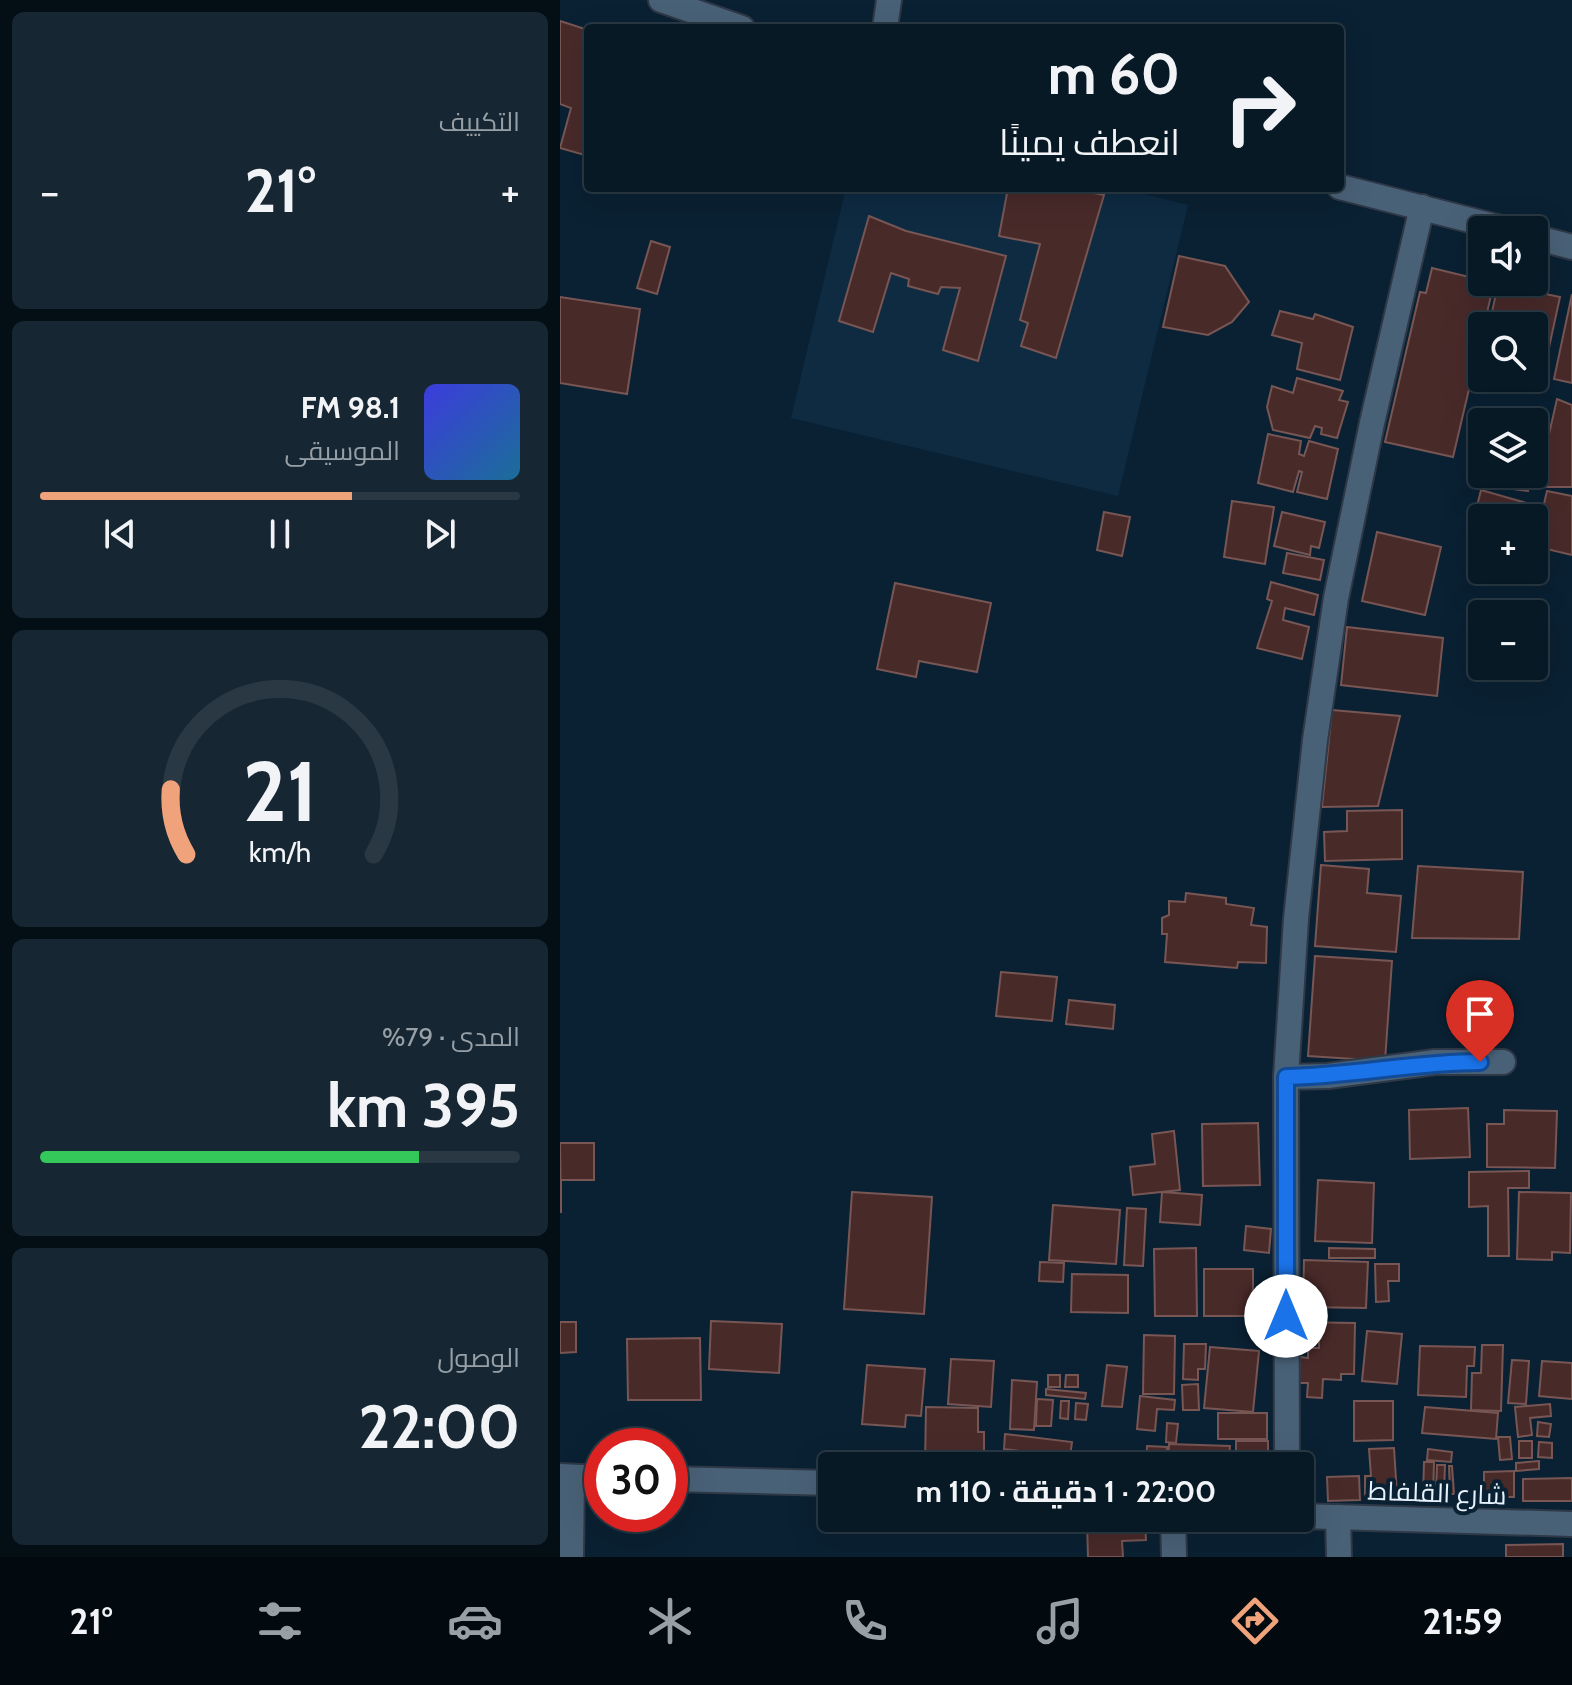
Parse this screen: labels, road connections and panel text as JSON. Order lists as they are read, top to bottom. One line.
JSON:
{"streets":{"street":["شارع القلفاط"]},"page":{"tile":["التكييف",["المدى · 79%","395 km"],["الوصول","22:00"]],"turn":["60 m","انعطف يمينًا"],"heat":["−","21°","+"],"map_buttons":["+","−"],"song":["98.1 FM","الموسيقى"],"limit":"30","trip":"22:00 · 1 دقيقة · 110 m","tabs":["21:59","21°"],"gauge":["21","km/h"]}}
